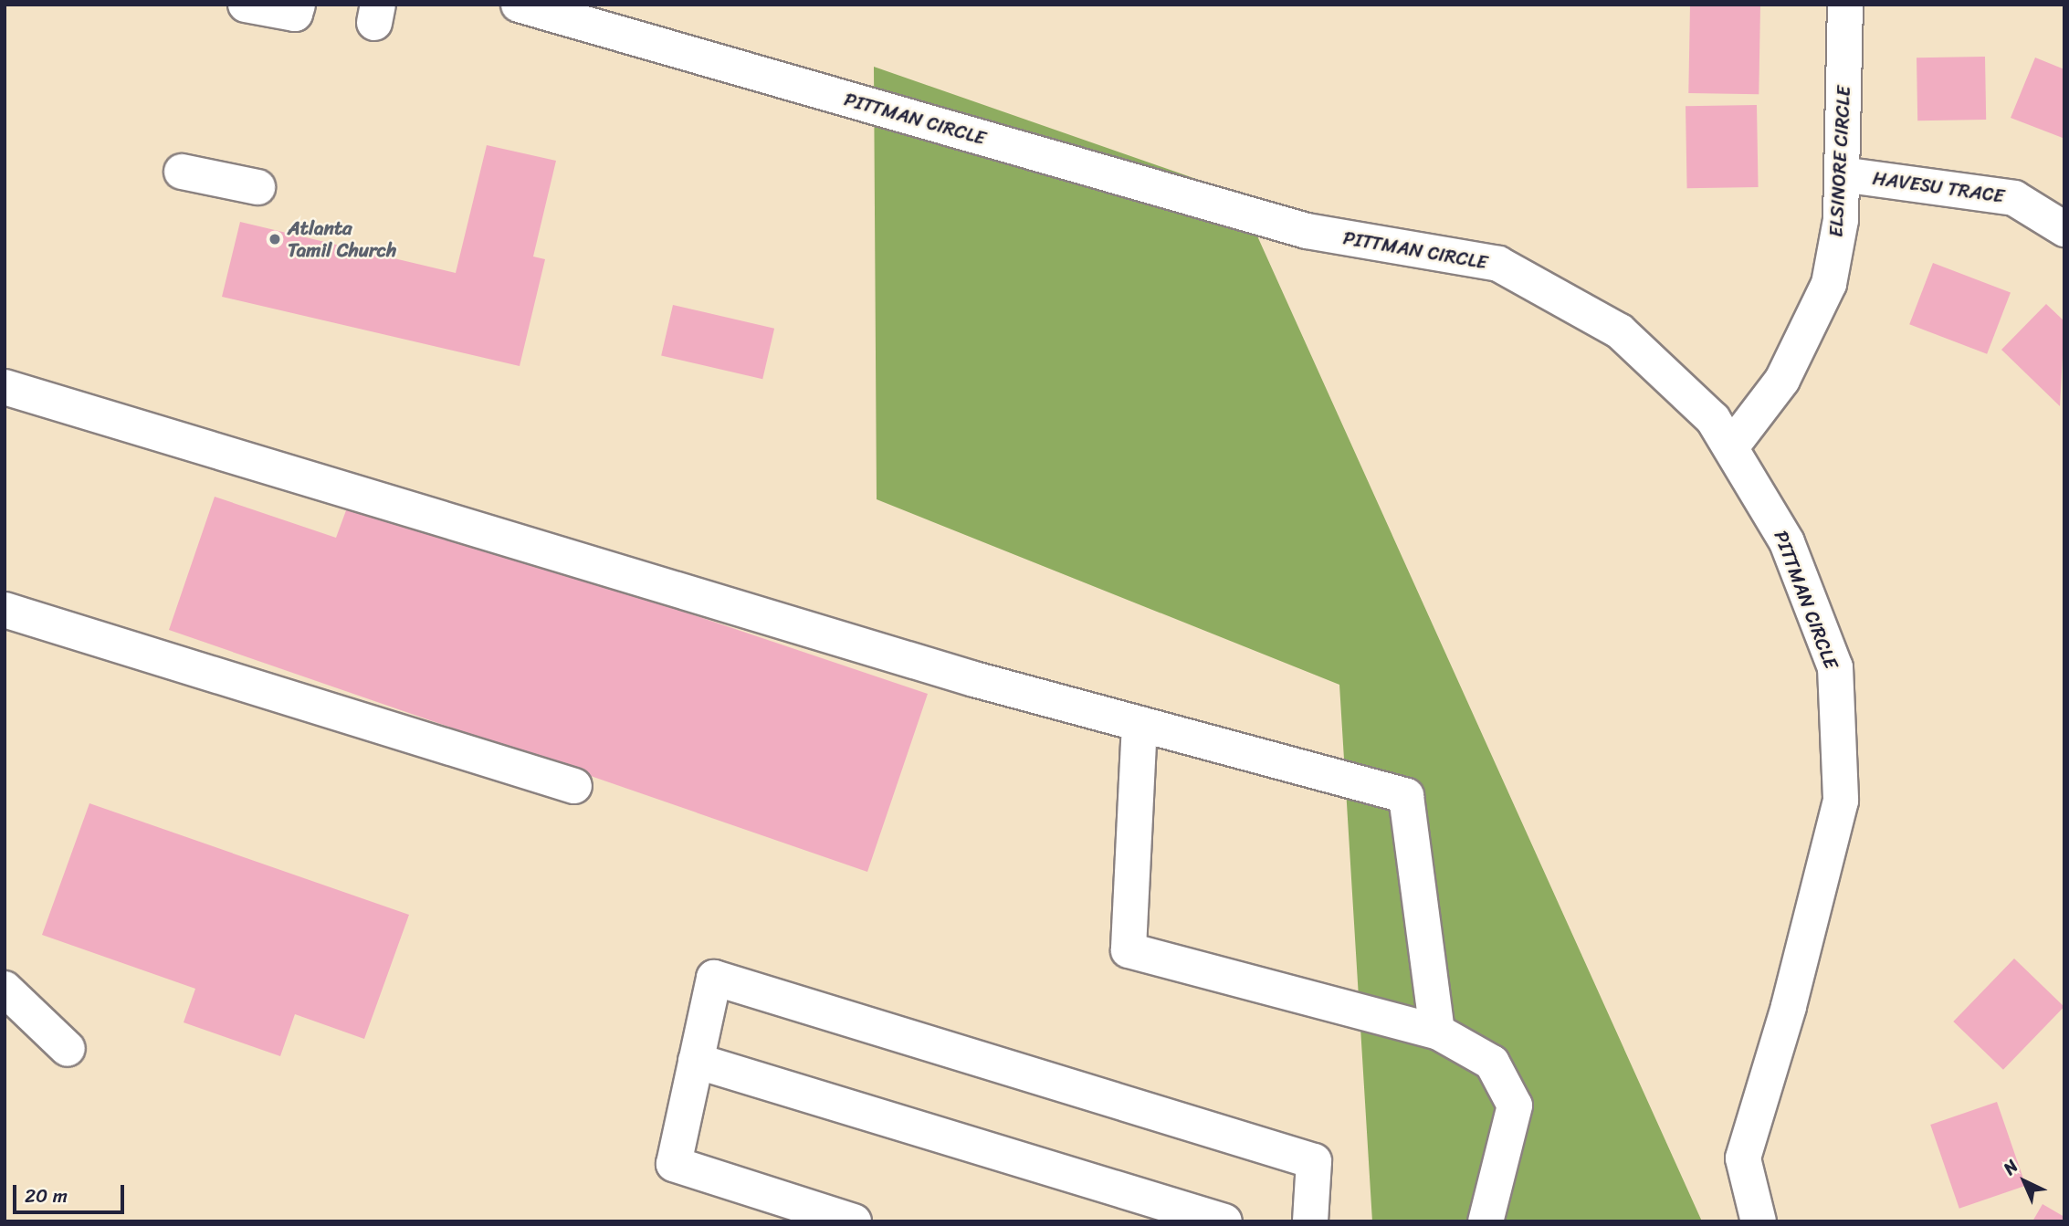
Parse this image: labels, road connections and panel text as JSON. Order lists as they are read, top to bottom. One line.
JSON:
{"streets":{"street":["PITTMAN CIRCLE","ELSINORE CIRCLE","HAVESU TRACE"]},"crossings":[["PITTMAN CIRCLE","ELSINORE CIRCLE"],["ELSINORE CIRCLE","HAVESU TRACE"]],"places":["Atlanta Tamil Church"],"scale_bar":"20 m","north":"top left"}
